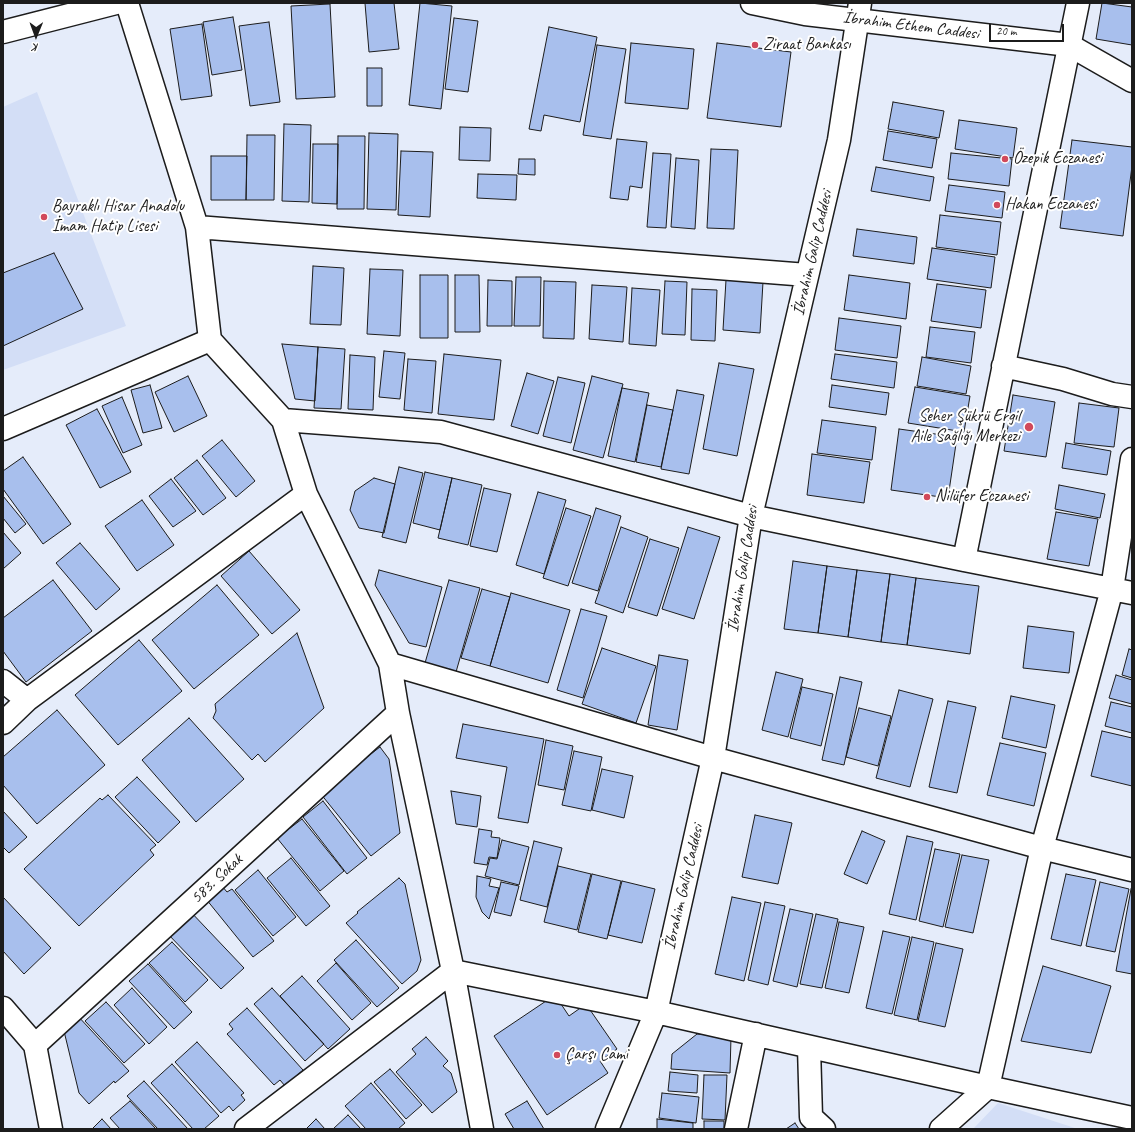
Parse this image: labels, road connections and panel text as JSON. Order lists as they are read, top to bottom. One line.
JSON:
{"streets":{"street":["İbrahim Ethem Caddesi","İbrahim Galip Caddesi","583. Sokak"]},"crossings":[["İbrahim Ethem Caddesi","İbrahim Galip Caddesi"]],"places":["Ziraat Bankası","Özepik Eczanesi","Hakan Eczanesi","Bayraklı Hisar Anadolu İmam Hatip Lisesi","Seher Şükrü Ergil Aile Sağlığı Merkezi","Nilüfer Eczanesi","Çarşı Cami"],"scale_bar":"20 m","north":"bottom"}
